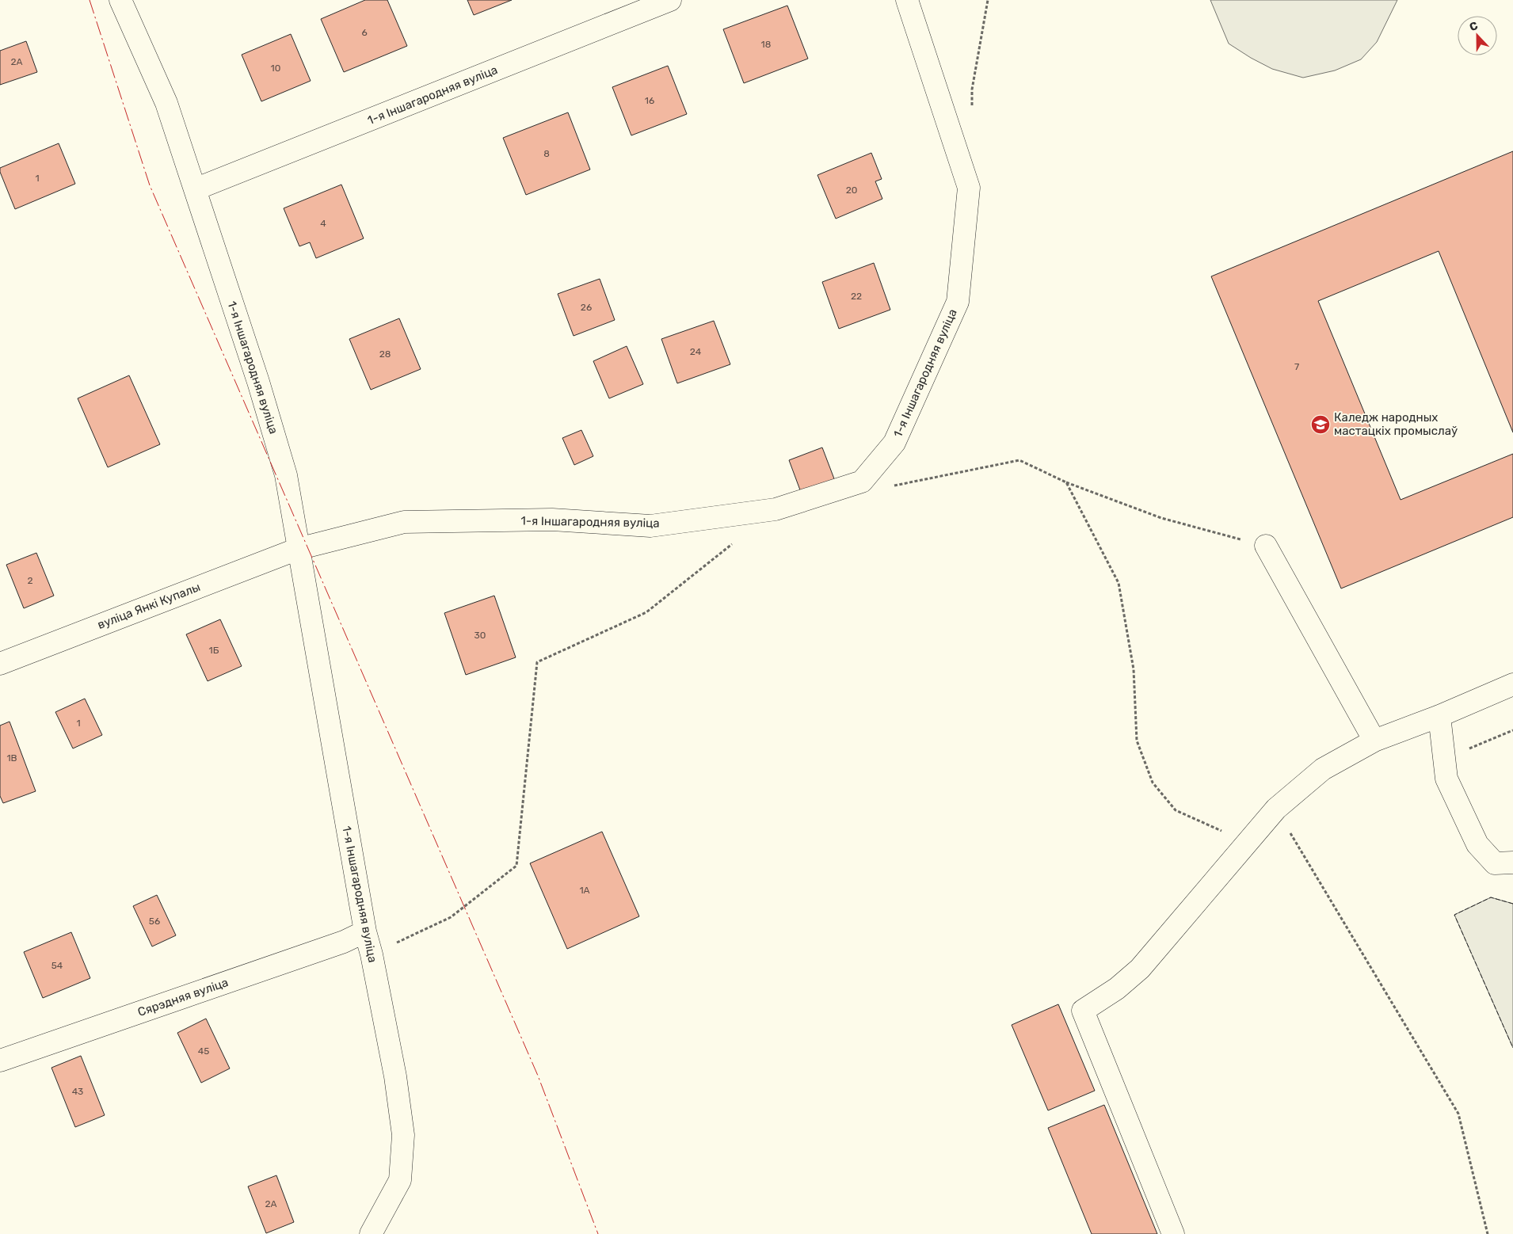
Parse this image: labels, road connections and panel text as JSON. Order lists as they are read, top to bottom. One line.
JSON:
{"streets":{"street":["1-я Іншагародняя вуліца","вуліца Янкі Купалы","Сярэдняя вуліца"]},"crossings":[["1-я Іншагародняя вуліца","вуліца Янкі Купалы"],["1-я Іншагародняя вуліца","Сярэдняя вуліца"]],"places":{"school or university":["Каледж народных мастацкіх промыслаў"]},"house_numbers":["6","18","2А","10","16","8","1","20","4","22","26","24","28","7","2","30","1Б","1","1В","1А","56","54","45","43","2А"],"north":"top"}
